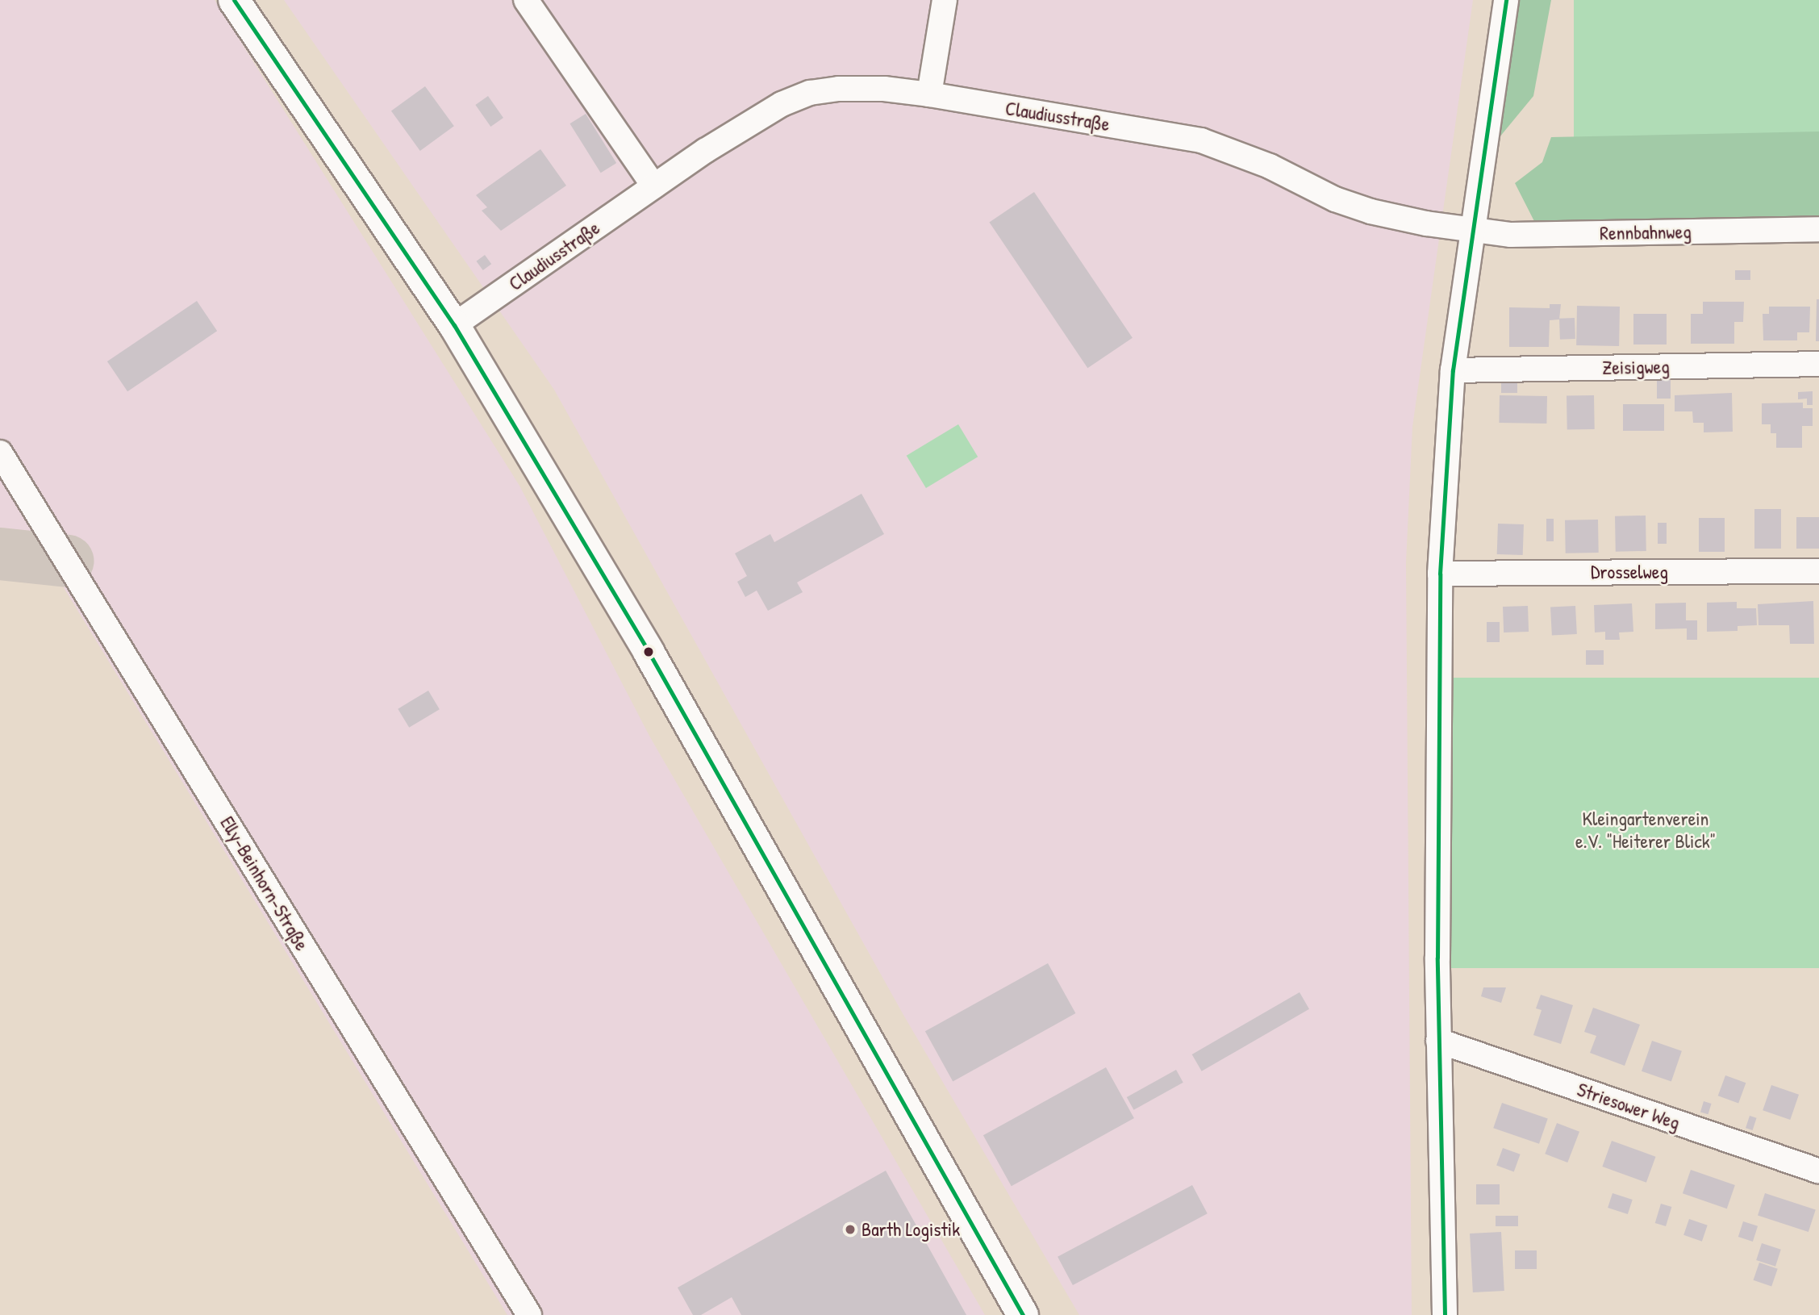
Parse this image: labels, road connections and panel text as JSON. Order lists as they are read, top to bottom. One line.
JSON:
{"streets":{"street":["Claudiusstraße","Rennbahnweg","Zeisigweg","Drosselweg","Elly-Beinhorn-Straße","Striesower Weg"]},"crossings":[["Claudiusstraße","Rennbahnweg"]],"parks":["Kleingartenverein e.V. \"Heiterer Blick\""],"places":["Barth Logistik"]}
